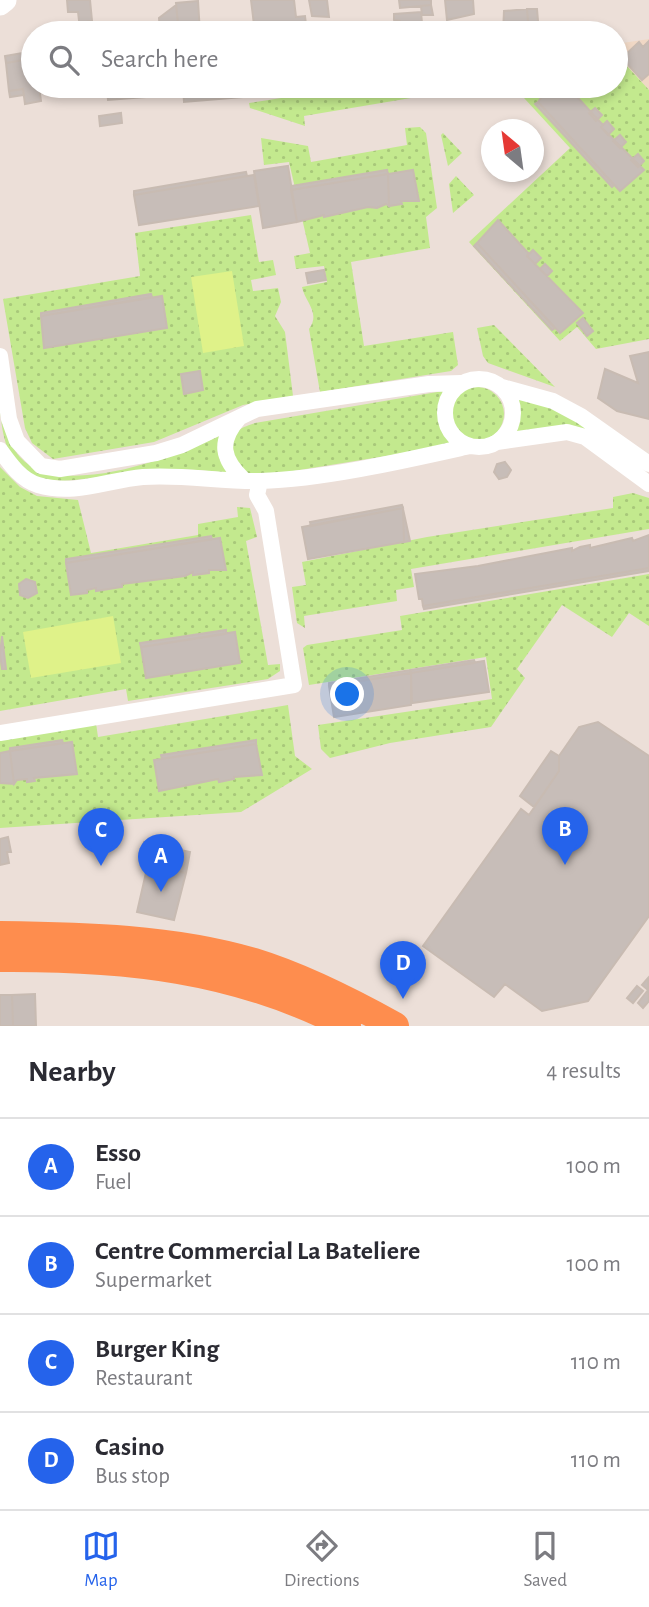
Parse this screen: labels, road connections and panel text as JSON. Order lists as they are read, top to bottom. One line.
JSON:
{"north":"top left","page":{"search":"Search here","pins":["B","C","A","D"],"heading":["Nearby","4 results"],"list":[{"mark":"A","name":"Esso","note":"Fuel","value":"100 m"},{"mark":"B","name":"Centre Commercial La Bateliere","note":"Supermarket","value":"100 m"},{"mark":"C","name":"Burger King","note":"Restaurant","value":"110 m"},{"mark":"D","name":"Casino","note":"Bus stop","value":"110 m"}],"nav":["Map","Directions","Saved"]}}
